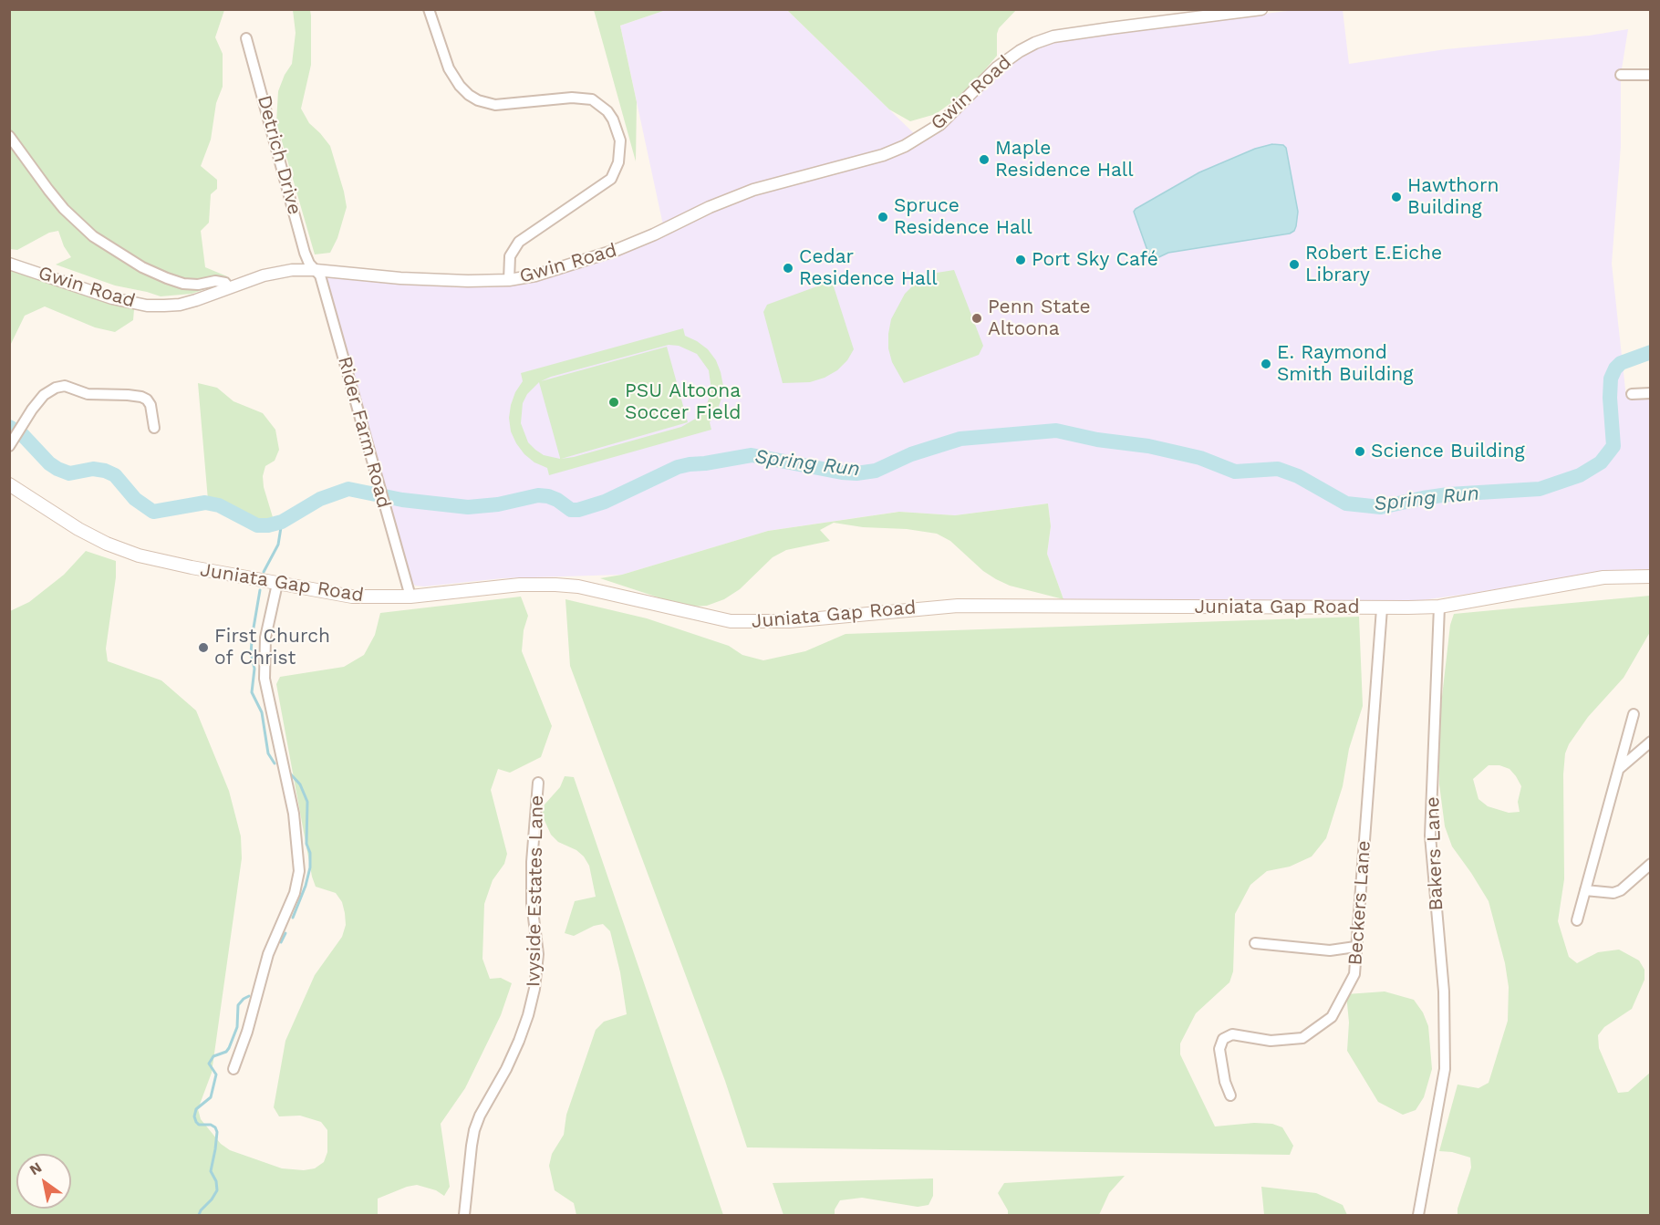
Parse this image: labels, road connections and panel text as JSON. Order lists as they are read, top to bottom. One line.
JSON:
{"streets":{"main road":["Juniata Gap Road"],"street":["Gwin Road","Detrich Drive","Rider Farm Road","Bakers Lane","Ivyside Estates Lane","Beckers Lane"]},"crossings":[["Gwin Road","Detrich Drive"],["Gwin Road","Rider Farm Road"],["Detrich Drive","Rider Farm Road"],["Rider Farm Road","Juniata Gap Road"],["Juniata Gap Road","Bakers Lane"],["Juniata Gap Road","Beckers Lane"]],"water":["Spring Run"],"places":["Maple Residence Hall","Hawthorn Building","Spruce Residence Hall","Port Sky Café","Robert E.Eiche Library","Cedar Residence Hall","Penn State Altoona","E. Raymond Smith Building","PSU Altoona Soccer Field","Science Building","First Church of Christ"],"north":"top left"}
